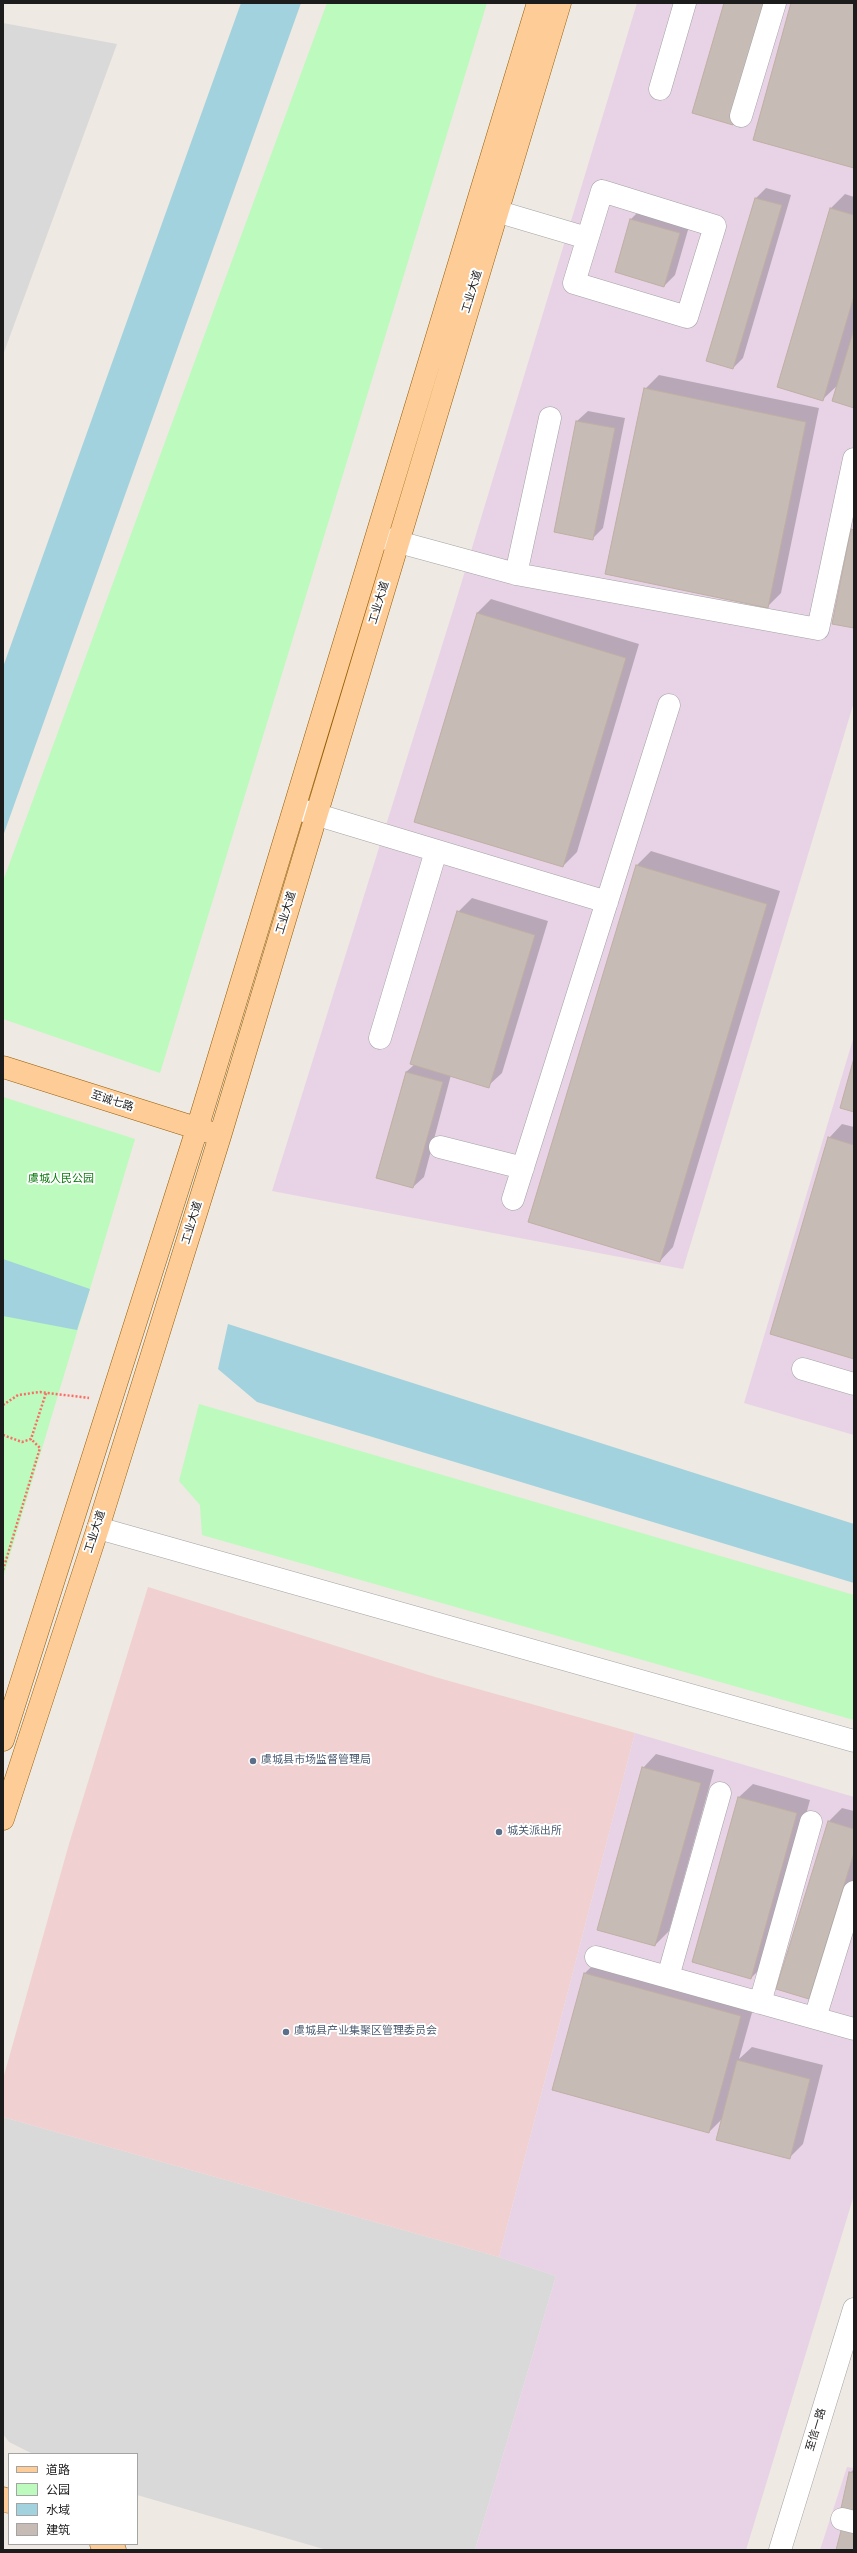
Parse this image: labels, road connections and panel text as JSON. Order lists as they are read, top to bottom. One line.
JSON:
{"streets":{"main road":["工业大道","至诚七路"],"street":["至信一路"]},"crossings":[["工业大道","至诚七路"]],"parks":["虞城人民公园"],"places":["虞城县市场监督管理局","城关派出所","虞城县产业集聚区管理委员会"],"legend":["道路","公园","水域","建筑"]}
